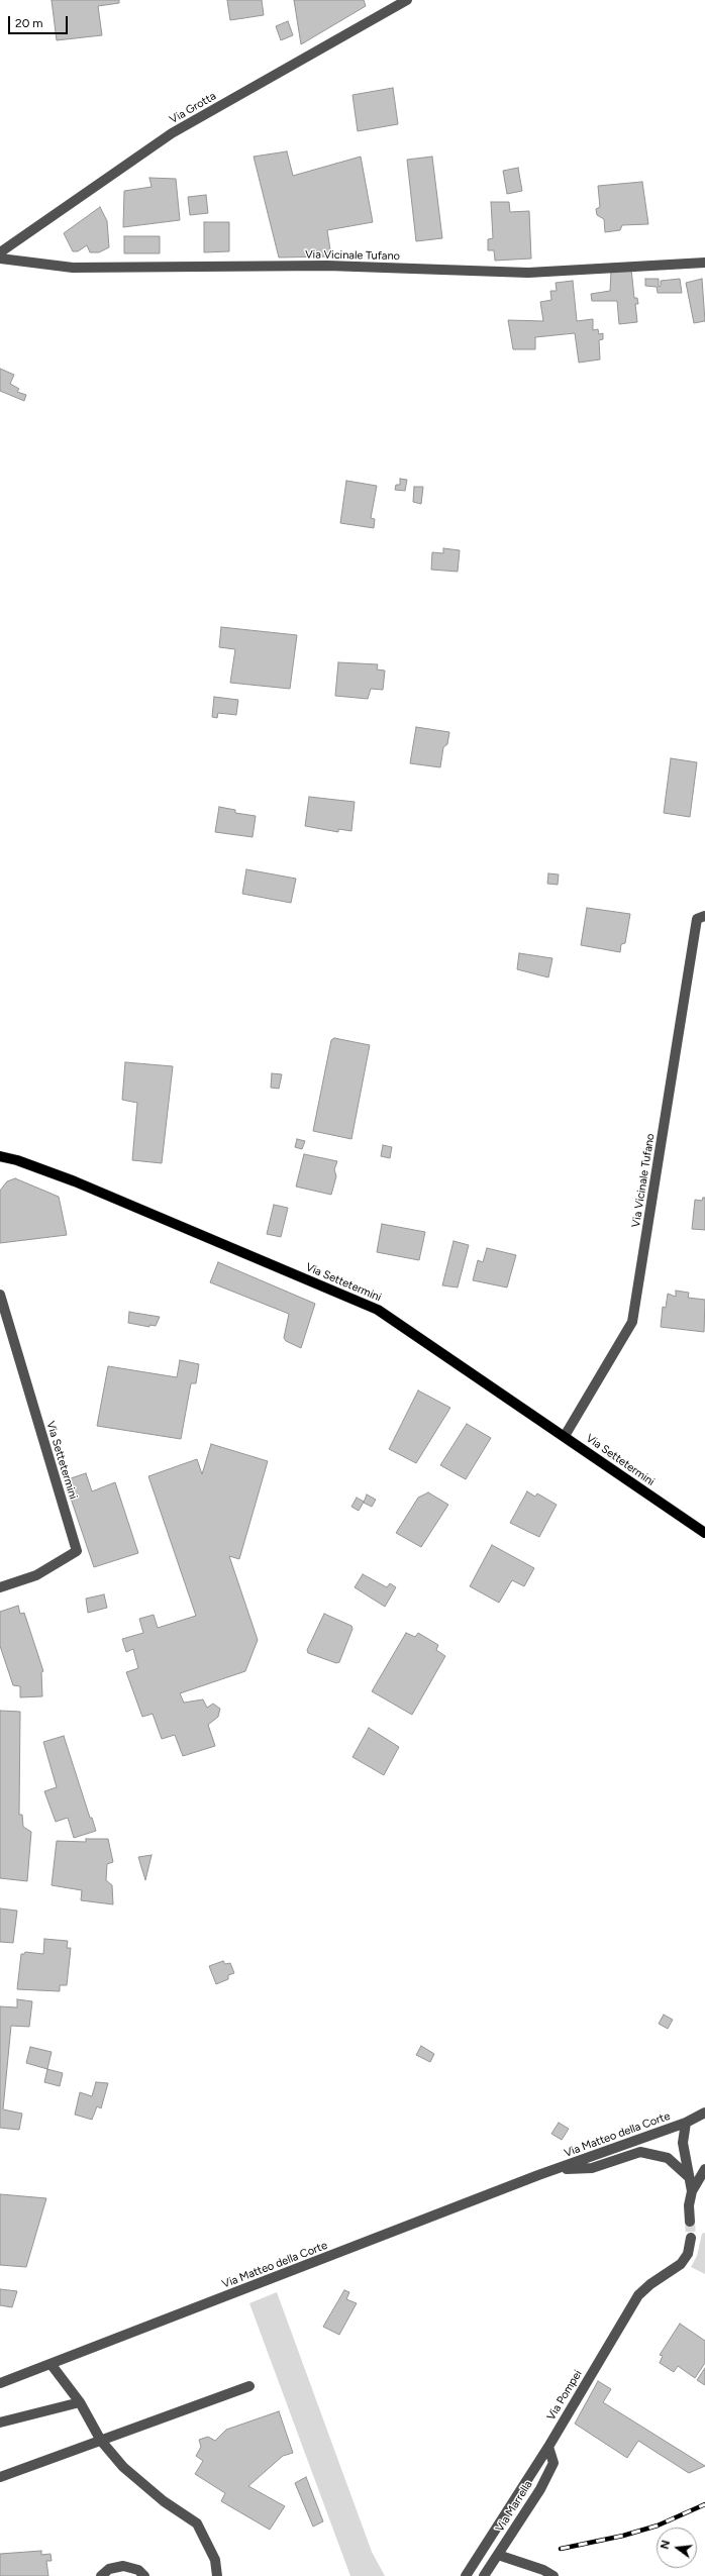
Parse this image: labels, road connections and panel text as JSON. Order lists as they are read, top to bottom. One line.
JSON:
{"streets":{"main road":["Via Settetermini"],"street":["Via Grotta","Via Vicinale Tufano","Via Matteo della Corte","Via Pompei","Via Marrella"]},"crossings":[["Via Vicinale Tufano","Via Settetermini"],["Via Pompei","Via Marrella"]],"scale_bar":"20 m","north":"left"}
